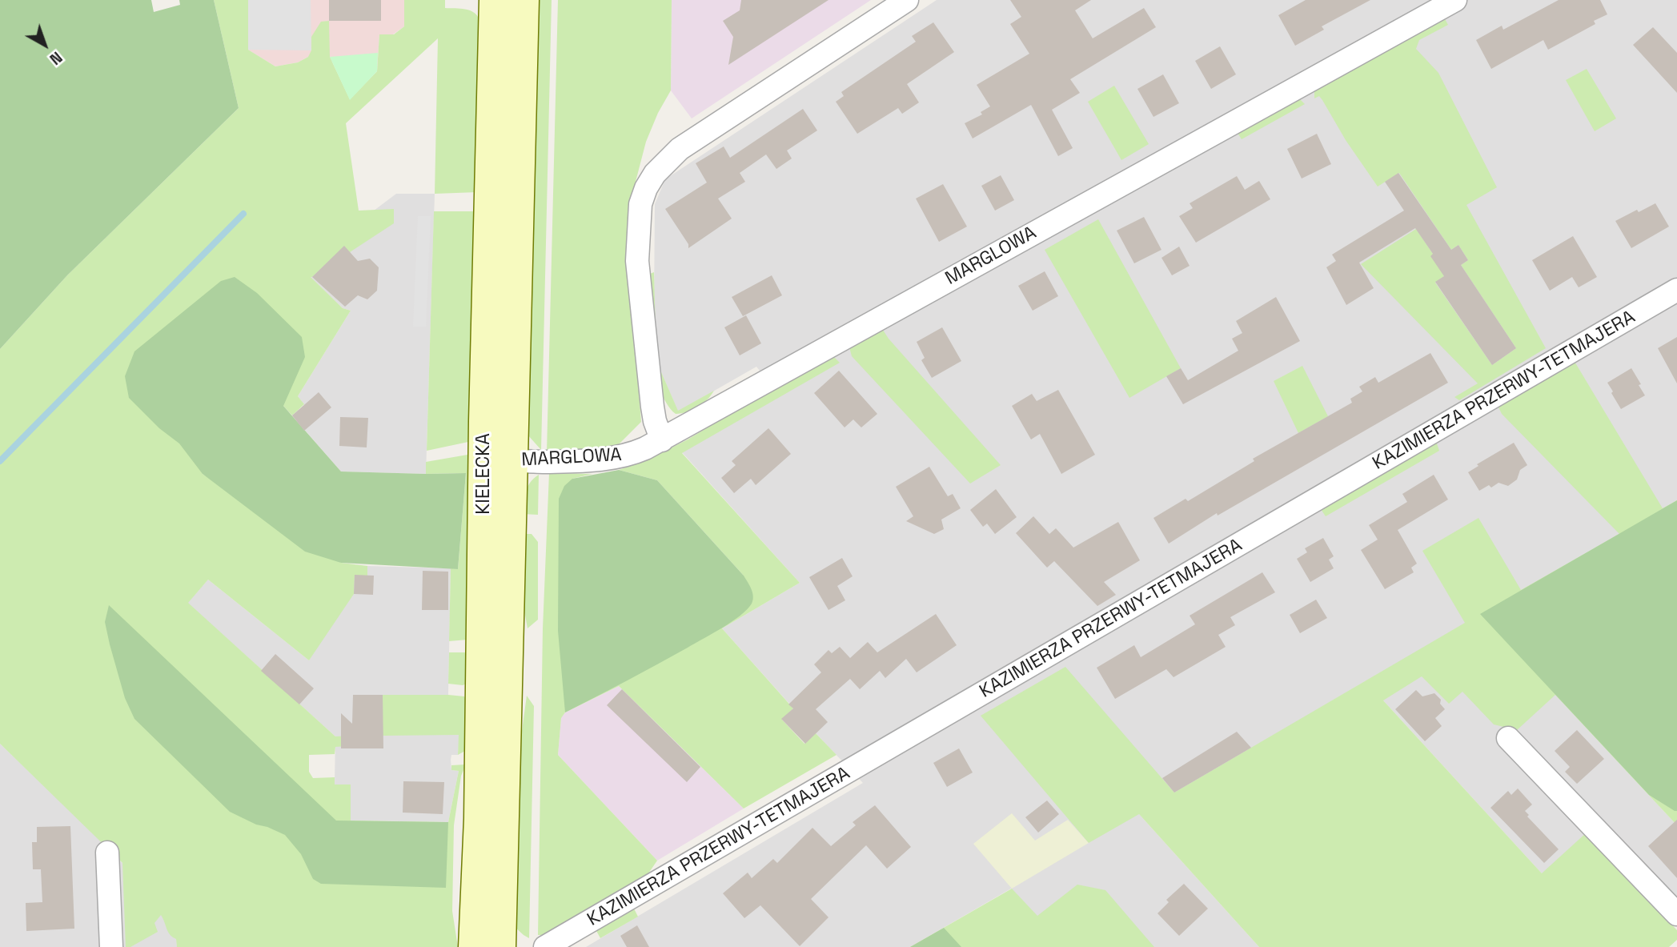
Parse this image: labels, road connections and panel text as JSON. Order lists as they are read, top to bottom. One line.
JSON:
{"streets":{"main road":["KIELECKA"],"street":["MARGLOWA","KAZIMIERZA PRZERWY-TETMAJERA"]},"crossings":[["MARGLOWA","KIELECKA"]],"north":"bottom right"}
